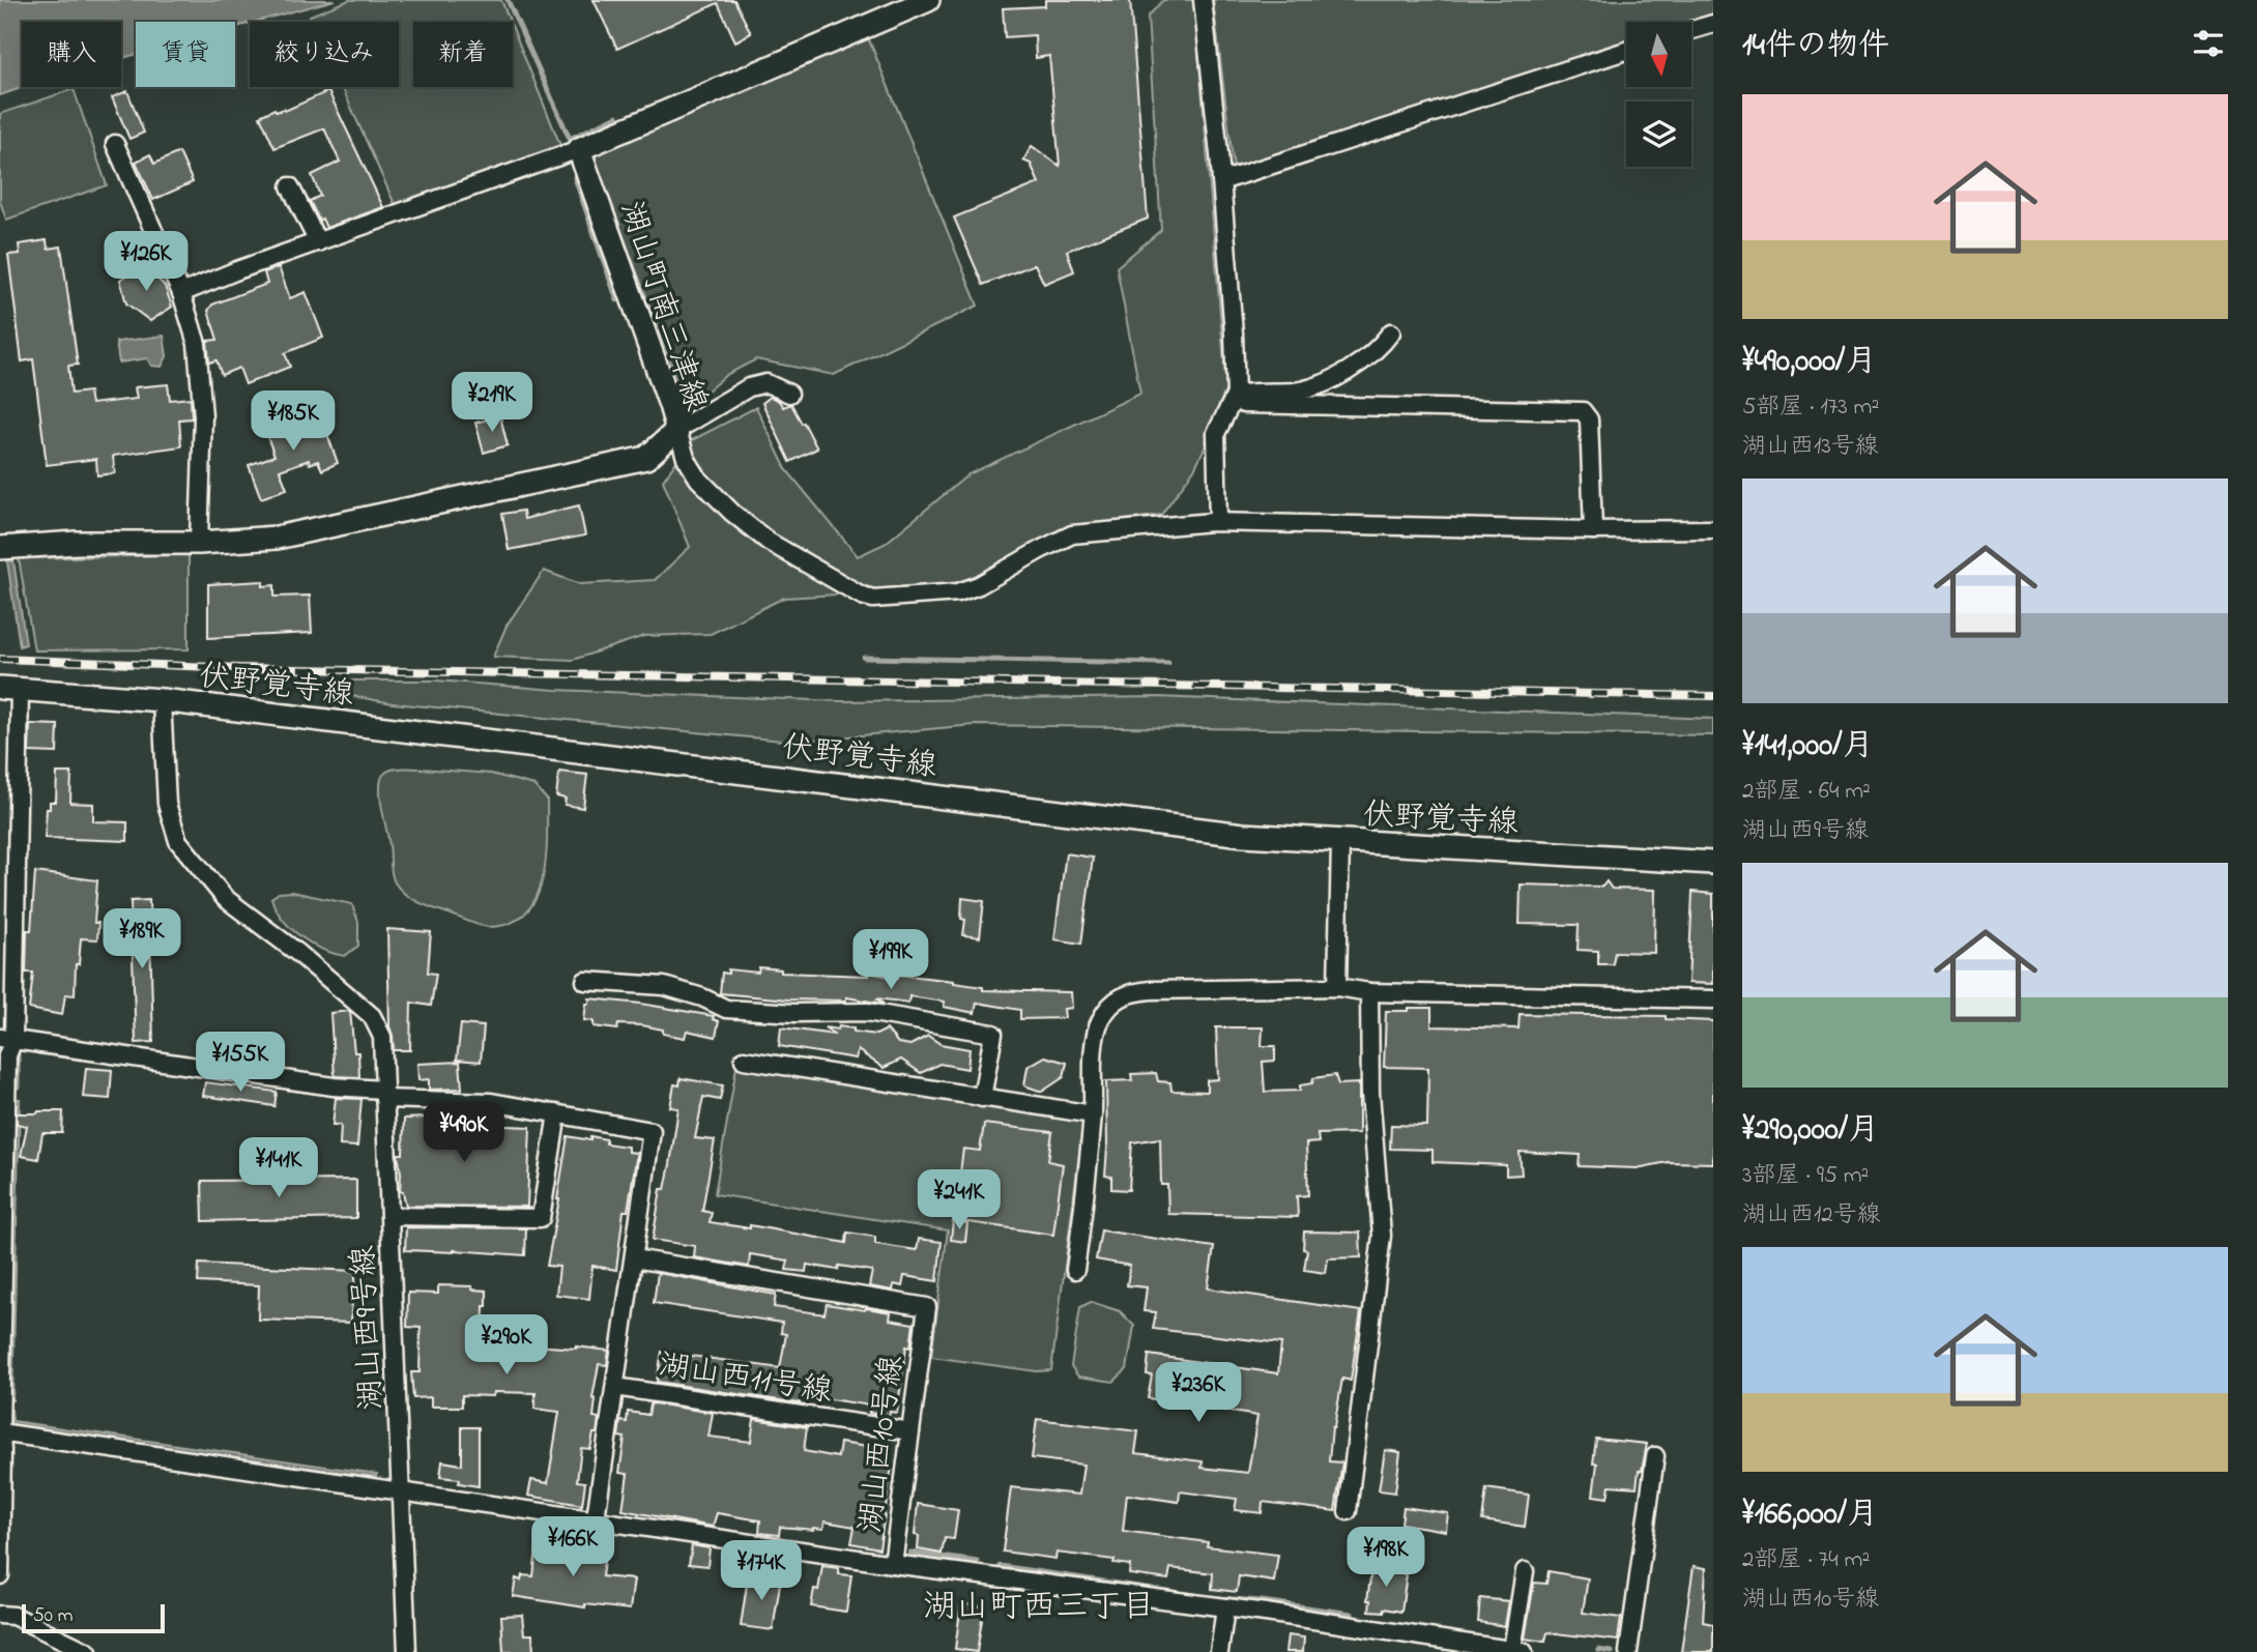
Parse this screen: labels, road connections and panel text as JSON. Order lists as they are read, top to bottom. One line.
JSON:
{"streets":{"main road":["湖山町南三津線","伏野覚寺線"],"street":["湖山西9号線","湖山西11号線","湖山西10号線"]},"crossings":[["伏野覚寺線","湖山西9号線"],["湖山西9号線","湖山西10号線"],["湖山西11号線","湖山西10号線"]],"districts":["湖山町西三丁目"],"scale_bar":"50 m","north":"bottom","page":{"heading":"14件の物件","chip":["購入","賃貸","絞り込み","新着"],"list":[{"name":"¥490,000/月","note":"5部屋 · 173 m² · 湖山西13号線"},{"name":"¥141,000/月","note":"2部屋 · 64 m² · 湖山西9号線"},{"name":"¥290,000/月","note":"3部屋 · 95 m² · 湖山西12号線"},{"name":"¥166,000/月","note":"2部屋 · 74 m² · 湖山西10号線"}],"price":["¥126K","¥219K","¥185K","¥189K","¥199K","¥155K","¥490K","¥141K","¥241K","¥290K","¥236K","¥166K","¥198K","¥174K"],"scale":"50 m"}}
